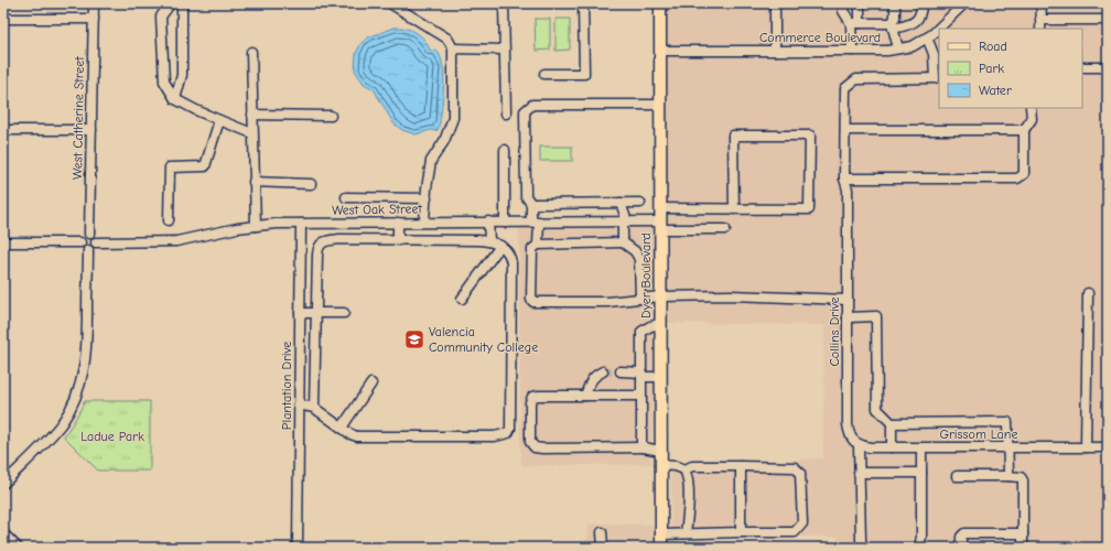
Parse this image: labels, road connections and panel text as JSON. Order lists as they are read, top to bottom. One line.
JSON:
{"streets":{"main road":["Dyer Boulevard"],"street":["Commerce Boulevard","West Catherine Street","West Oak Street","Collins Drive","Plantation Drive","Grissom Lane"]},"crossings":[["Commerce Boulevard","Dyer Boulevard"],["West Catherine Street","West Oak Street"],["West Oak Street","Dyer Boulevard"],["West Oak Street","Plantation Drive"],["Collins Drive","Grissom Lane"]],"parks":["Ladue Park"],"places":{"school or university":["Valencia Community College"]},"legend":["Road","Park","Water"]}
